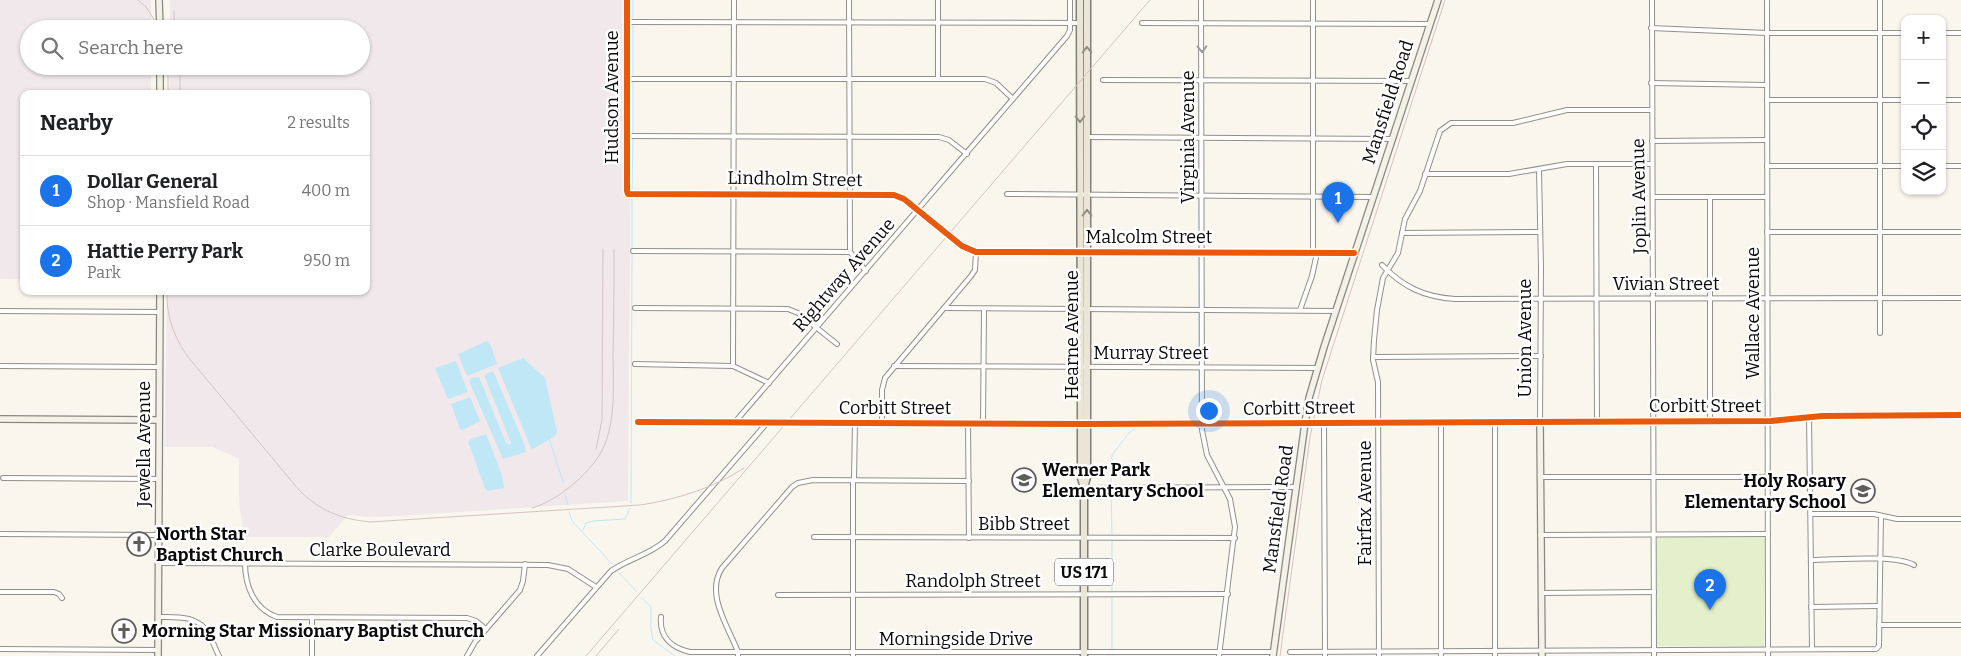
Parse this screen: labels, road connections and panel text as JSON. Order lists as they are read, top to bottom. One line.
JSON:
{"streets":{"main road":["Hearne Avenue","US 171"],"street":["Hudson Avenue","Mansfield Road","Virginia Avenue","Lindholm Street","Joplin Avenue","Malcolm Street","Rightway Avenue","Vivian Street","Wallace Avenue","Union Avenue","Murray Street","Corbitt Street","Jewella Avenue","Fairfax Avenue","Bibb Street","Clarke Boulevard","Randolph Street","Morningside Drive"]},"crossings":[["Hudson Avenue","Lindholm Street"],["Mansfield Road","Malcolm Street"],["Mansfield Road","Murray Street"],["Mansfield Road","Corbitt Street"],["Mansfield Road","Morningside Drive"],["Virginia Avenue","Malcolm Street"],["Virginia Avenue","Murray Street"],["Virginia Avenue","Corbitt Street"],["Virginia Avenue","Bibb Street"],["Virginia Avenue","Randolph Street"],["Virginia Avenue","Morningside Drive"],["Lindholm Street","Malcolm Street"],["Lindholm Street","Rightway Avenue"],["Joplin Avenue","Vivian Street"],["Joplin Avenue","Corbitt Street"],["Joplin Avenue","Fairfax Avenue"],["Malcolm Street","Hearne Avenue"],["Rightway Avenue","Corbitt Street"],["Vivian Street","Wallace Avenue"],["Vivian Street","Union Avenue"],["Vivian Street","Fairfax Avenue"],["Wallace Avenue","Corbitt Street"],["Hearne Avenue","Murray Street"],["Hearne Avenue","Corbitt Street"],["Hearne Avenue","Bibb Street"],["Hearne Avenue","Randolph Street"],["Hearne Avenue","Morningside Drive"],["Union Avenue","Corbitt Street"],["Corbitt Street","Fairfax Avenue"],["Jewella Avenue","Clarke Boulevard"]],"places":{"school or university":["Werner Park Elementary School","Holy Rosary Elementary School"],"church":["North Star Baptist Church","Morning Star Missionary Baptist Church"]},"page":{"map_buttons":["+","−"],"search":"Search here","heading":["Nearby","2 results"],"list":[{"mark":"1","name":"Dollar General","note":"Shop · Mansfield Road","value":"400 m"},{"mark":"2","name":"Hattie Perry Park","note":"Park","value":"950 m"}],"pins":["1","2"]}}
